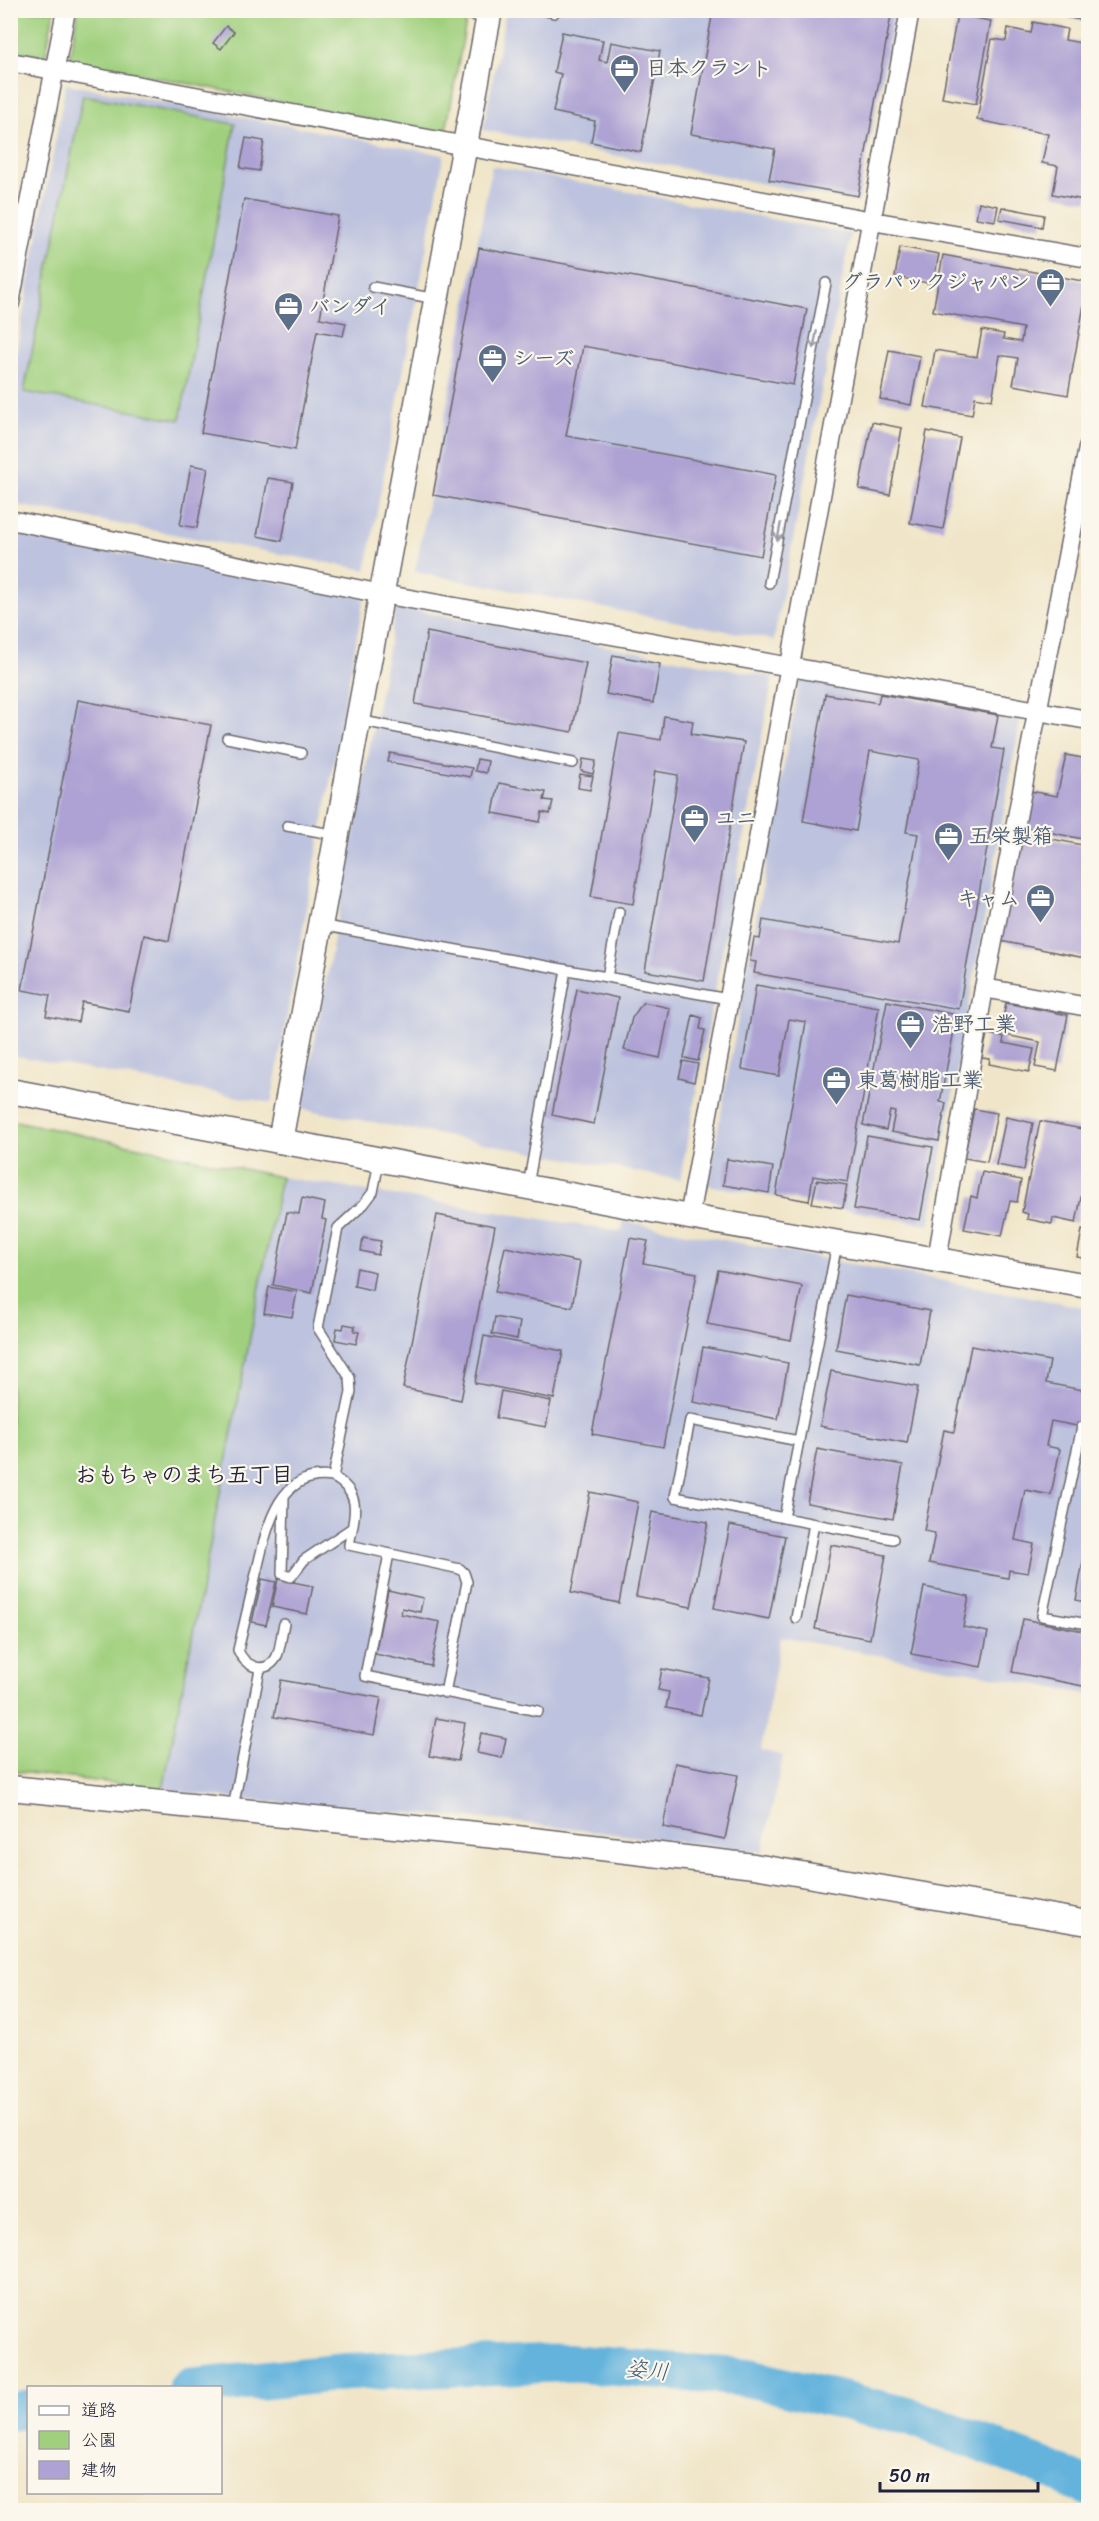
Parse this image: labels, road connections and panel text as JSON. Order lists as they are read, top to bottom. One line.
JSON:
{"districts":["おもちゃのまち五丁目"],"water":["姿川"],"places":{"office":["日本クラント","グラパックジャパン","バンダイ","シーズ","ユニ","五栄製箱","キャム","浩野工業","東葛樹脂工業"]},"legend":["道路","公園","建物"],"scale_bar":"50 m"}
